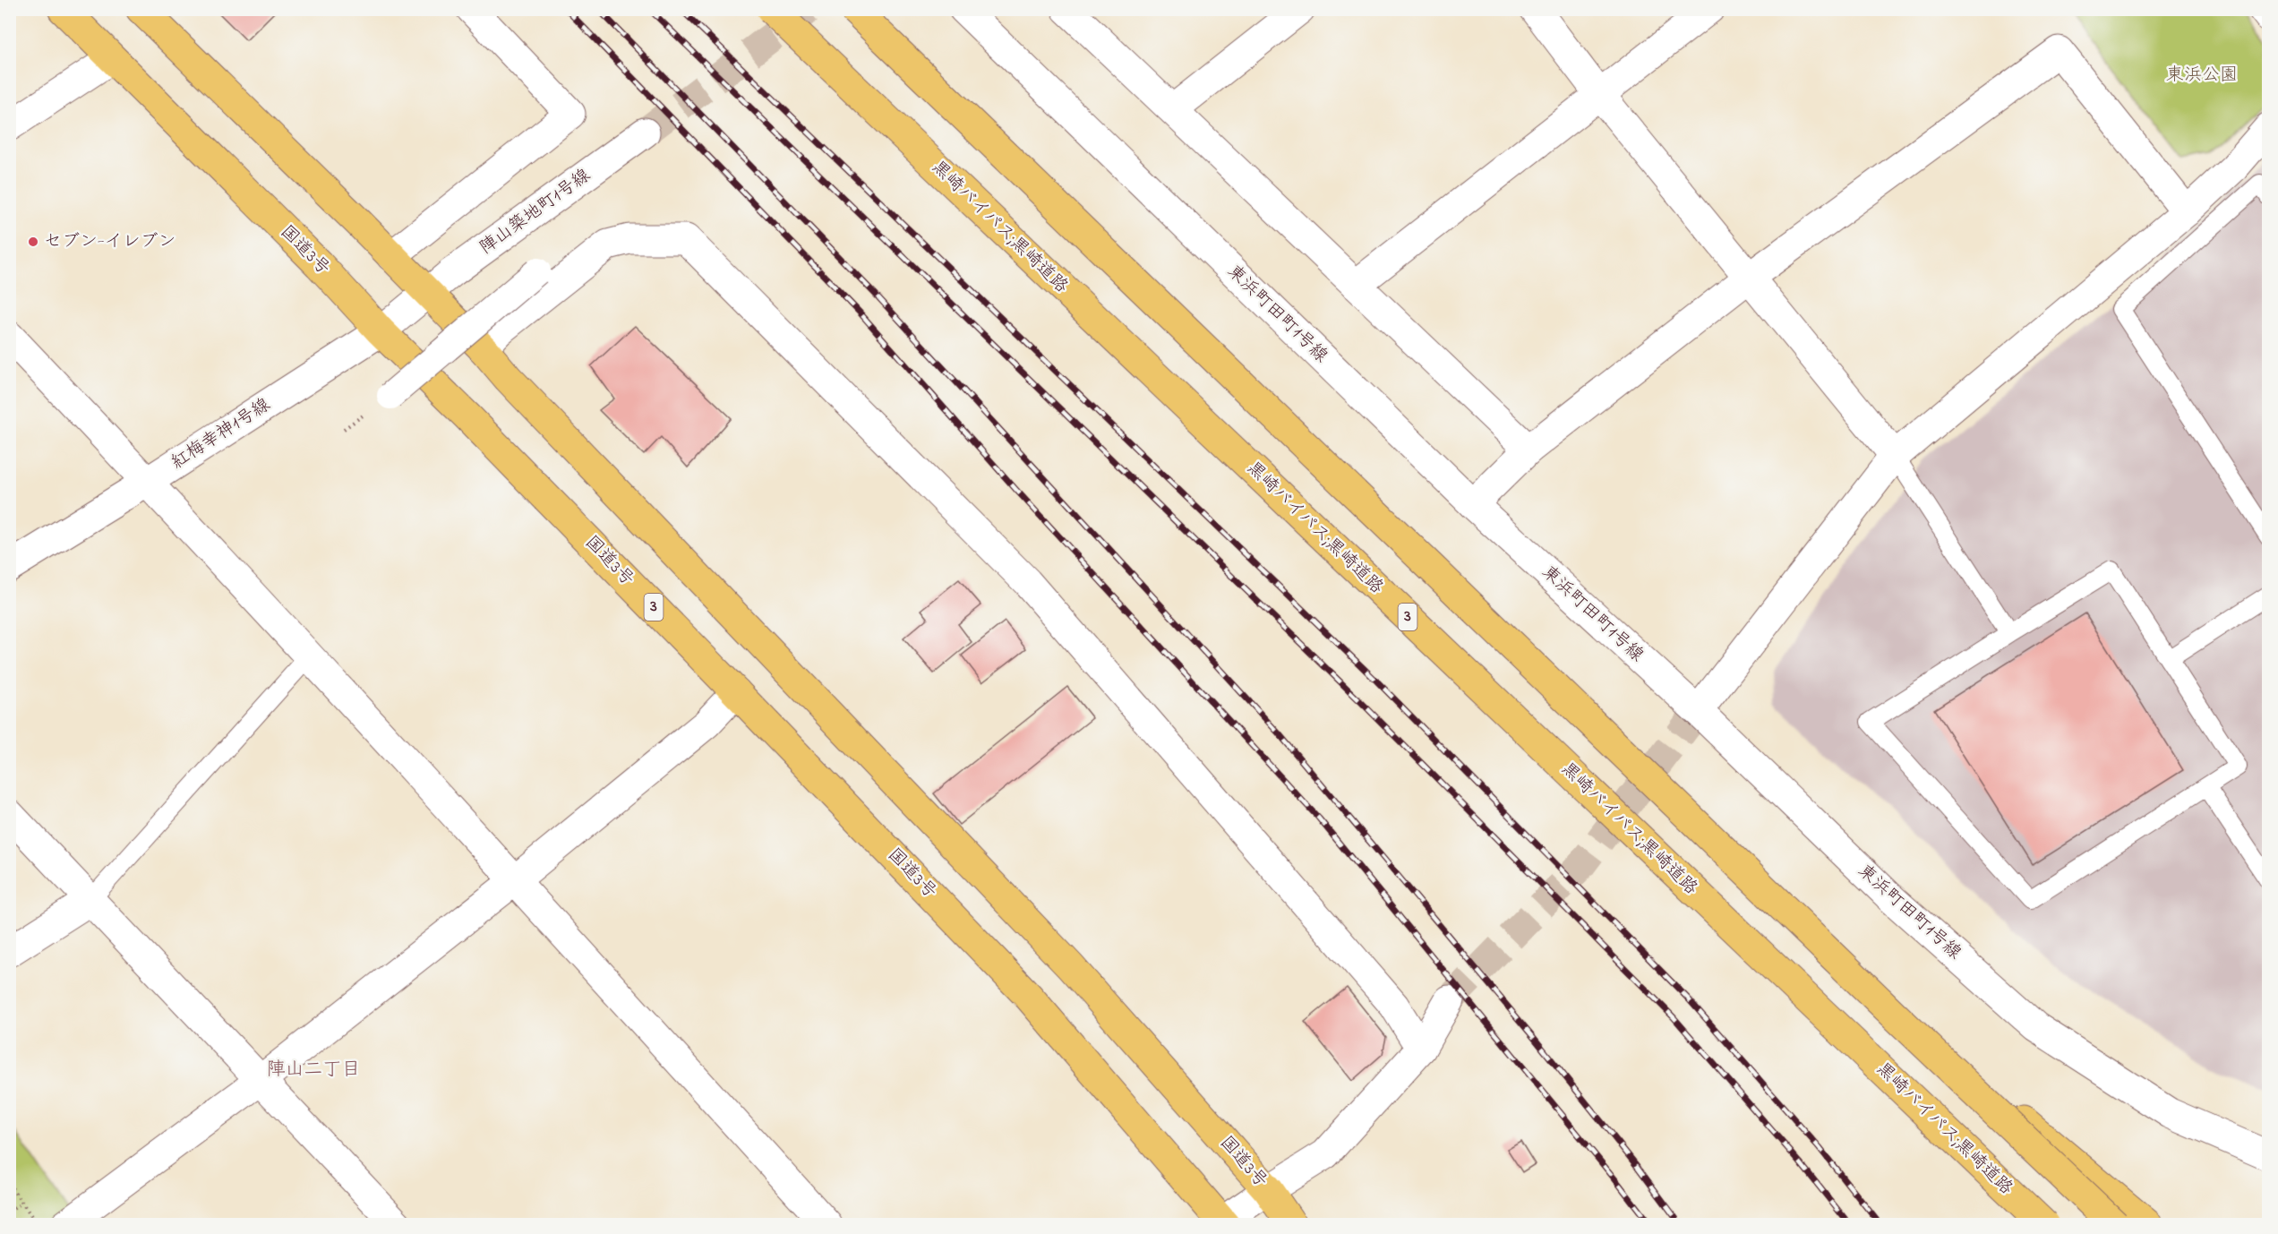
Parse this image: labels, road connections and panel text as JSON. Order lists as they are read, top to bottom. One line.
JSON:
{"streets":{"highway":["黒崎バイパス;黒崎道路","国道3号","3"],"street":["陣山築地町1号線","東浜町田町1号線","紅梅幸神1号線"]},"crossings":[["陣山築地町1号線","国道3号"],["陣山築地町1号線","紅梅幸神1号線"],["国道3号","紅梅幸神1号線"]],"districts":["陣山二丁目"],"parks":["東浜公園"],"places":["セブン-イレブン"]}
